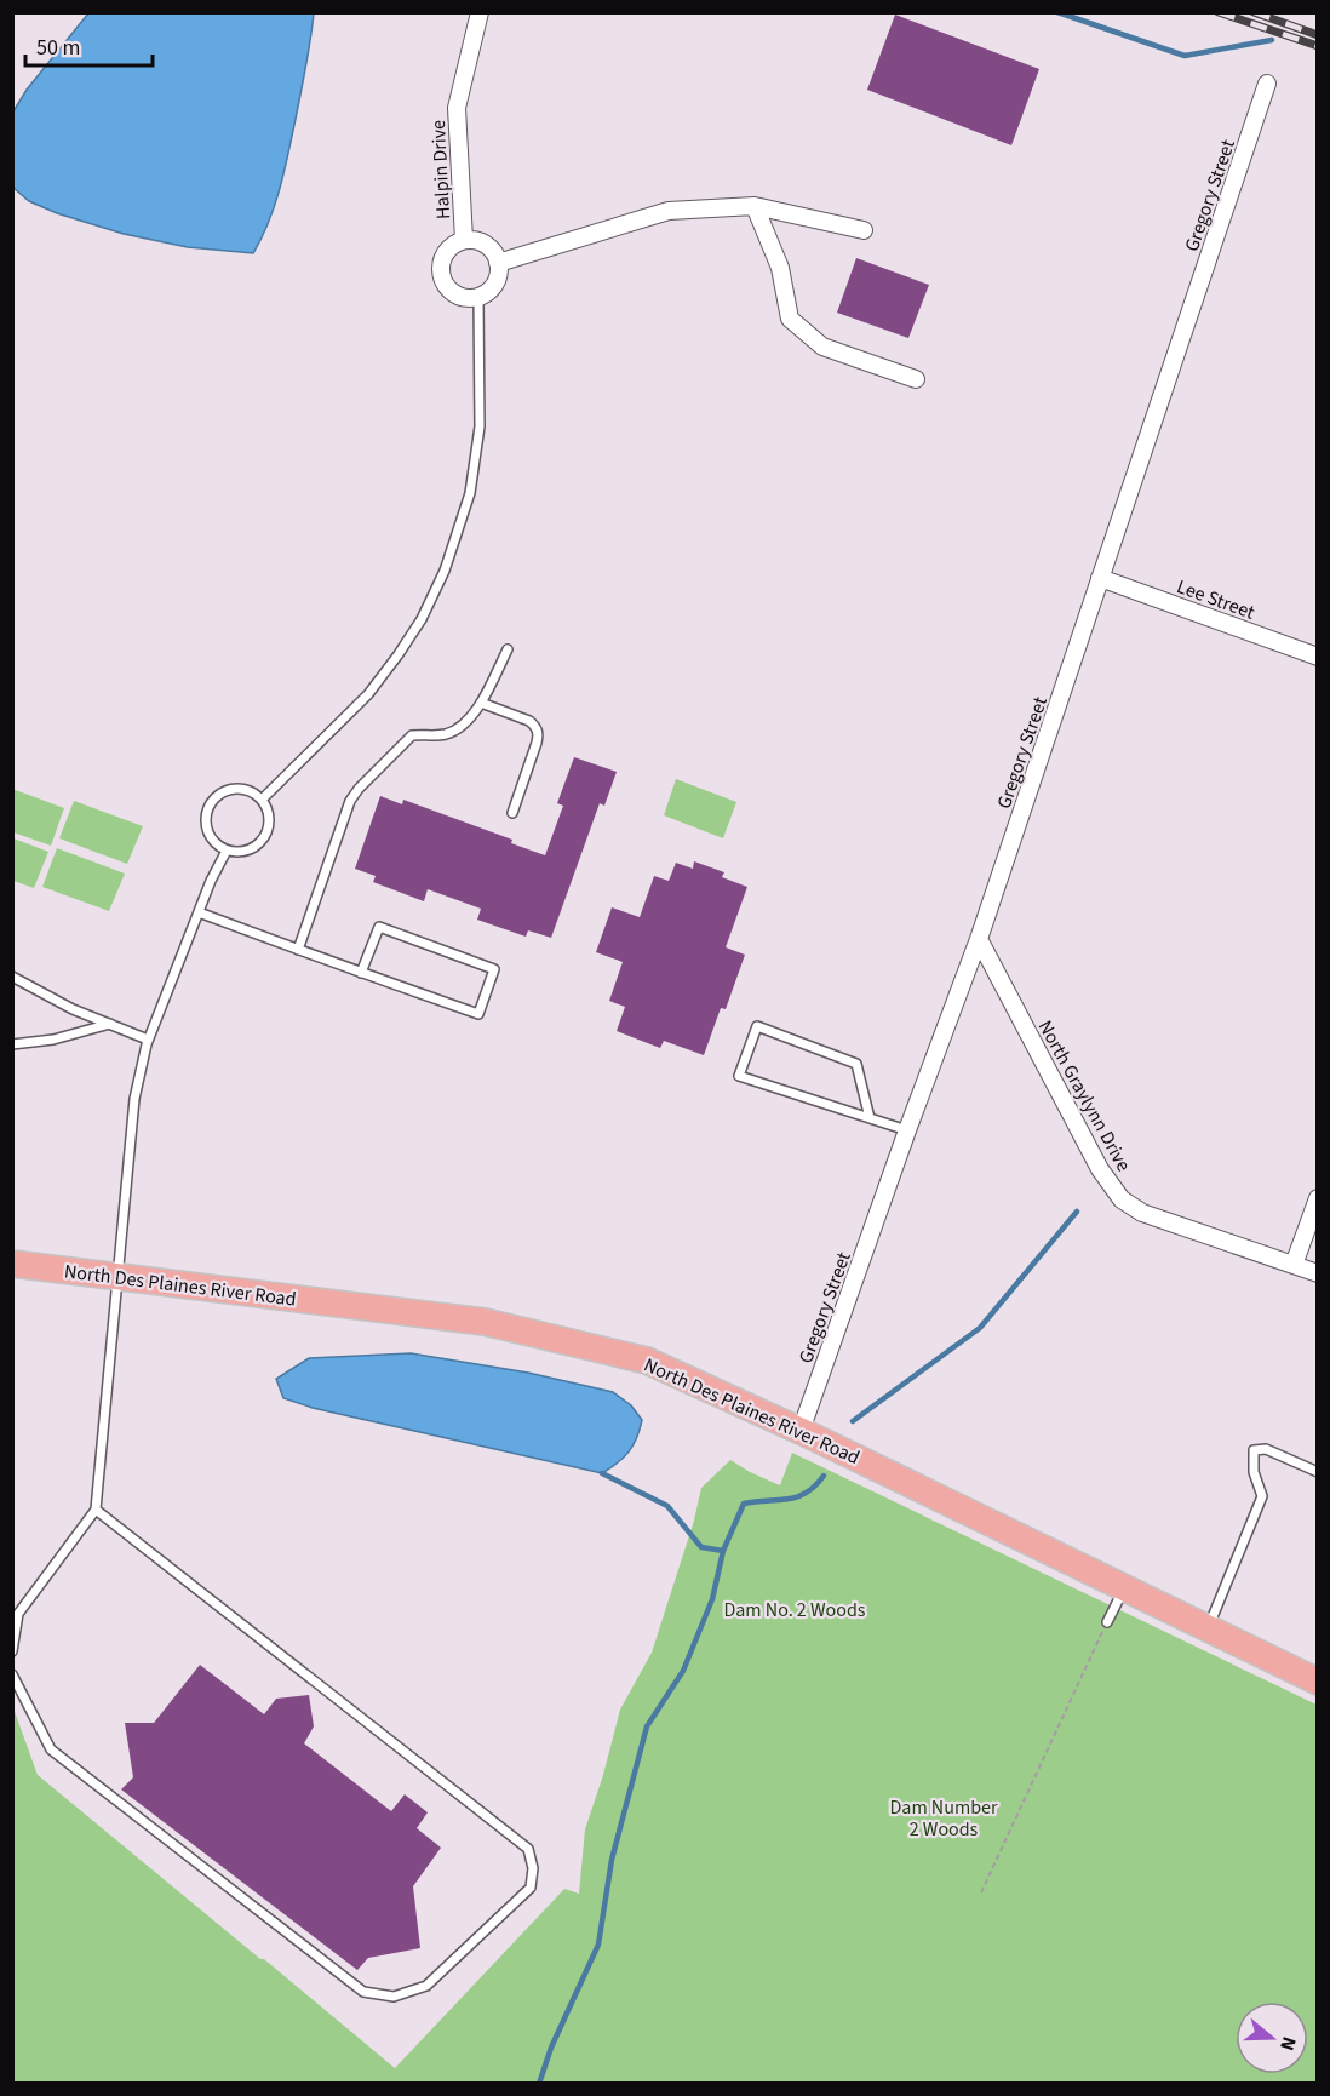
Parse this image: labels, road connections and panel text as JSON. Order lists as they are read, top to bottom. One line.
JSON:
{"streets":{"main road":["North Des Plaines River Road"],"street":["Halpin Drive","Gregory Street","Lee Street","North Graylynn Drive"]},"crossings":[["Gregory Street","Lee Street"],["Gregory Street","North Graylynn Drive"],["Gregory Street","North Des Plaines River Road"]],"parks":["Dam No. 2 Woods","Dam Number 2 Woods"],"scale_bar":"50 m","north":"right"}
